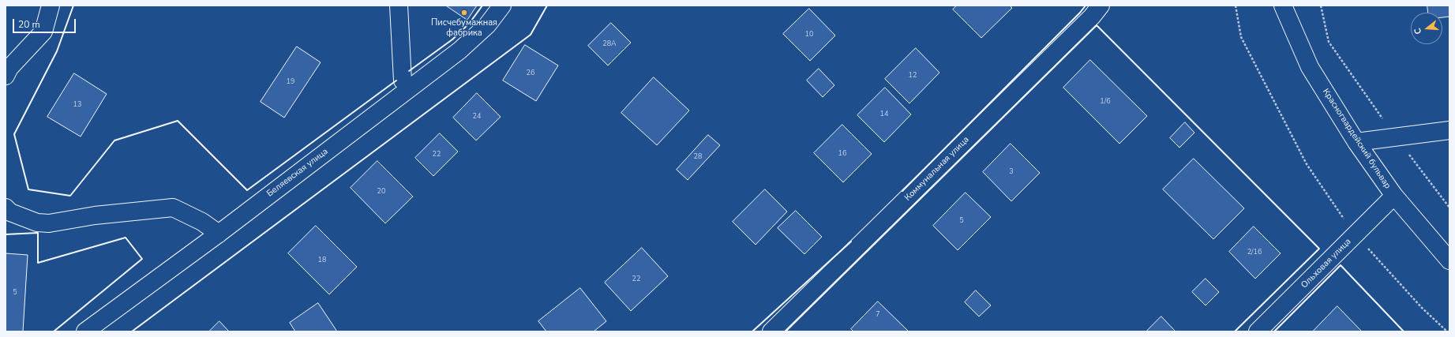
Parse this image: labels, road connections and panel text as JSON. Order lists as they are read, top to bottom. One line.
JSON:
{"streets":{"street":["Красногвардейский бульвар","Коммунальная улица","Беляевская улица","Ольховая улица"]},"crossings":[["Красногвардейский бульвар","Ольховая улица"]],"places":["Писчебумажная фабрика"],"house_numbers":["10","28А","26","12","19","1/6","13","14","24","16","22","28","3","20","5","2/16","18","22","5","7"],"scale_bar":"20 m","north":"left"}
